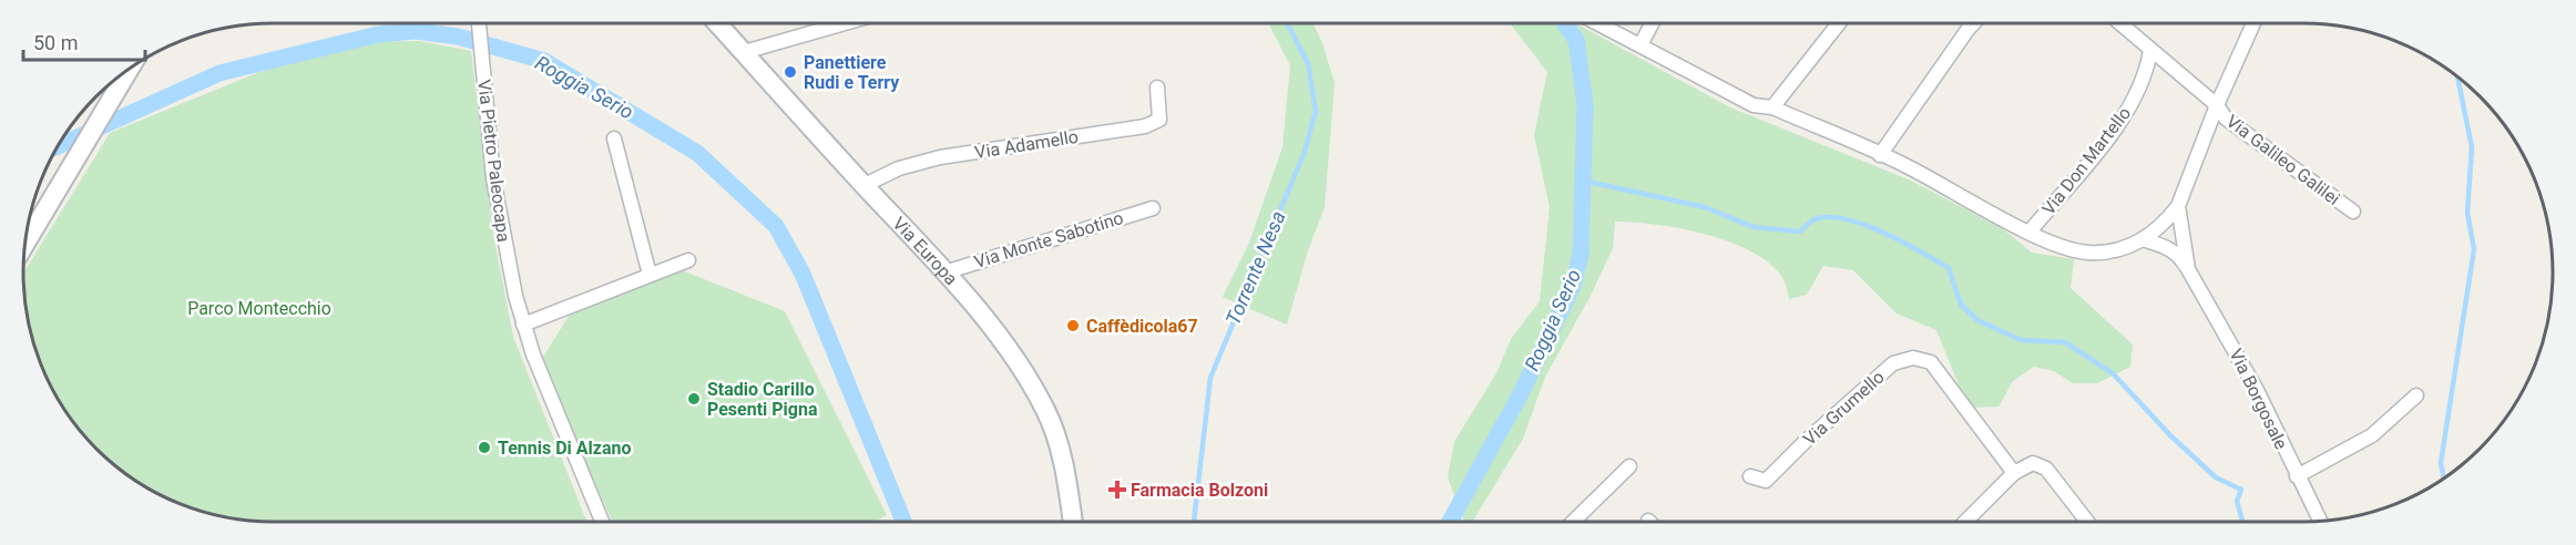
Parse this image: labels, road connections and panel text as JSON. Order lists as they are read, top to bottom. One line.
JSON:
{"streets":{"street":["Via Adamello","Via Galileo Galilei","Via Pietro Paleocapa","Via Don Martello","Via Monte Sabotino","Via Europa","Via Borgosale","Via Grumello"]},"crossings":[["Via Adamello","Via Europa"],["Via Monte Sabotino","Via Europa"]],"water":["Roggia Serio","Torrente Nesa"],"parks":["Parco Montecchio"],"places":{"other":["Panettiere Rudi e Terry","Caffèdicola67","Stadio Carillo Pesenti Pigna","Tennis Di Alzano"],"health":["Farmacia Bolzoni"]},"scale_bar":"50 m"}
